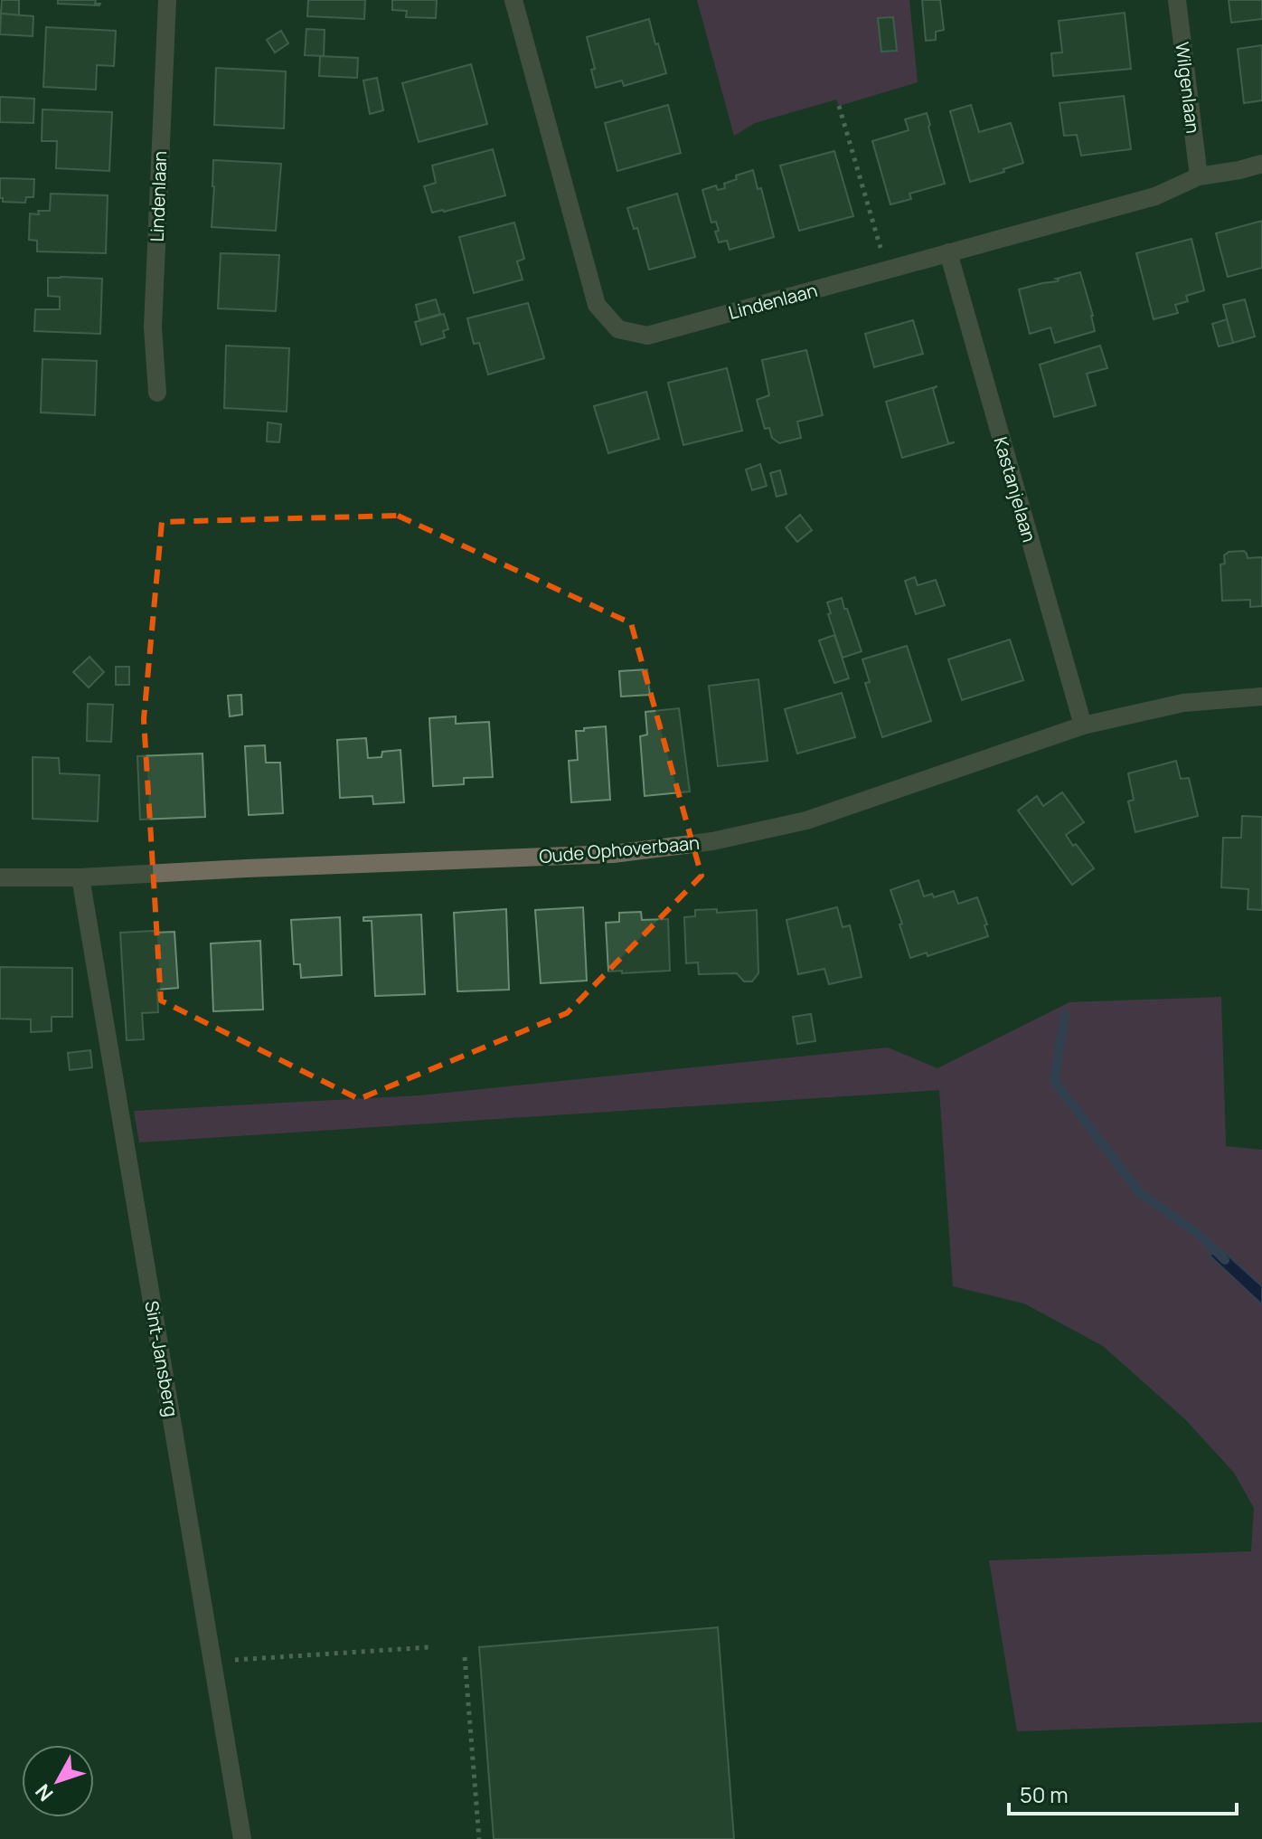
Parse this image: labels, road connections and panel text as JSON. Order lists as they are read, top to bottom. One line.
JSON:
{"streets":{"street":["Wilgenlaan","Lindenlaan","Kastanjelaan","Oude Ophoverbaan","Sint-Jansberg"]},"crossings":[["Wilgenlaan","Lindenlaan"],["Lindenlaan","Kastanjelaan"],["Kastanjelaan","Oude Ophoverbaan"],["Oude Ophoverbaan","Sint-Jansberg"]],"scale_bar":"50 m","north":"bottom left"}
